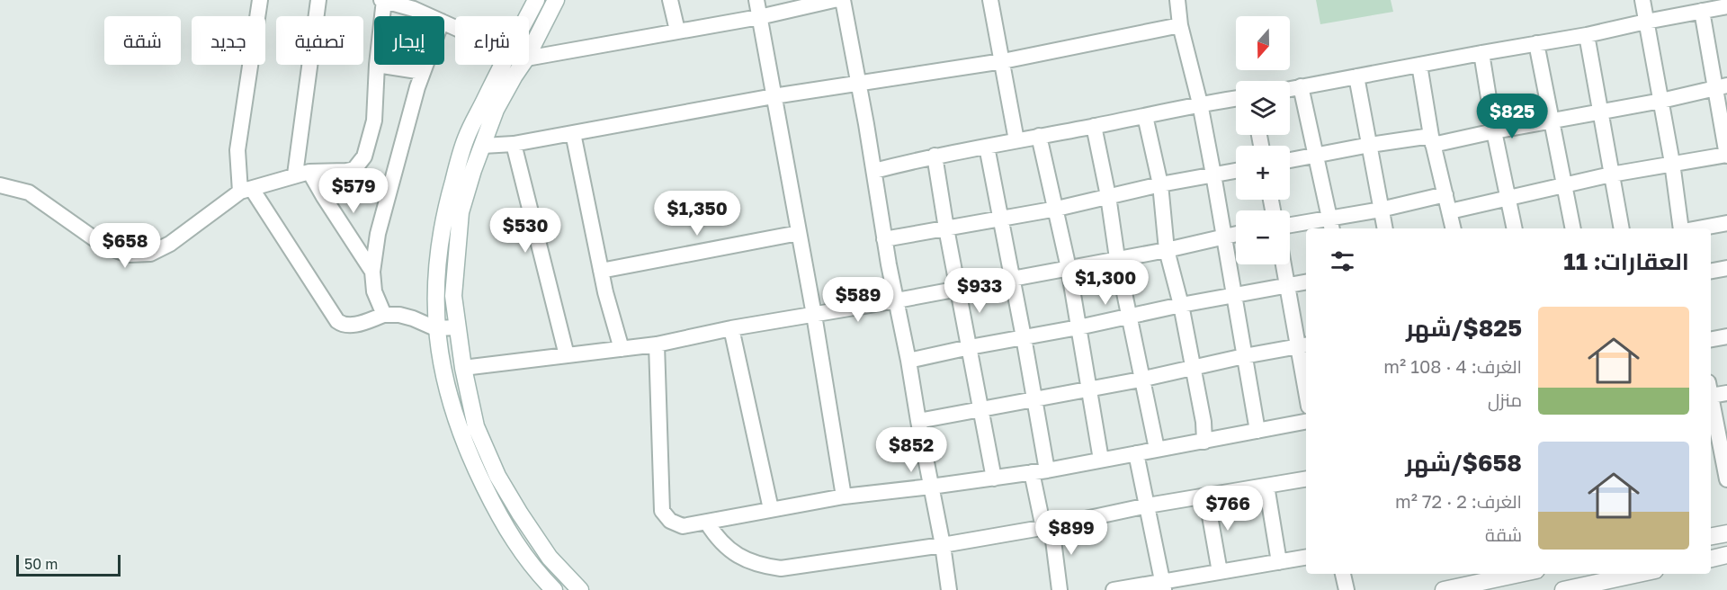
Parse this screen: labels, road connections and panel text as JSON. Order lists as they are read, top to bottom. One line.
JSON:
{"scale_bar":"50 m","north":"bottom","page":{"map_buttons":["+","−"],"chip":["شراء","إيجار","تصفية","جديد","شقة"],"price":["$825","$579","$1,350","$530","$658","$1,300","$933","$589","$852","$766","$899"],"heading":"العقارات: 11","list":[{"name":"$825/شهر","note":"الغرف: 4 · 108 m² · منزل"},{"name":"$658/شهر","note":"الغرف: 2 · 72 m² · شقة"}],"scale":"50 m"}}
